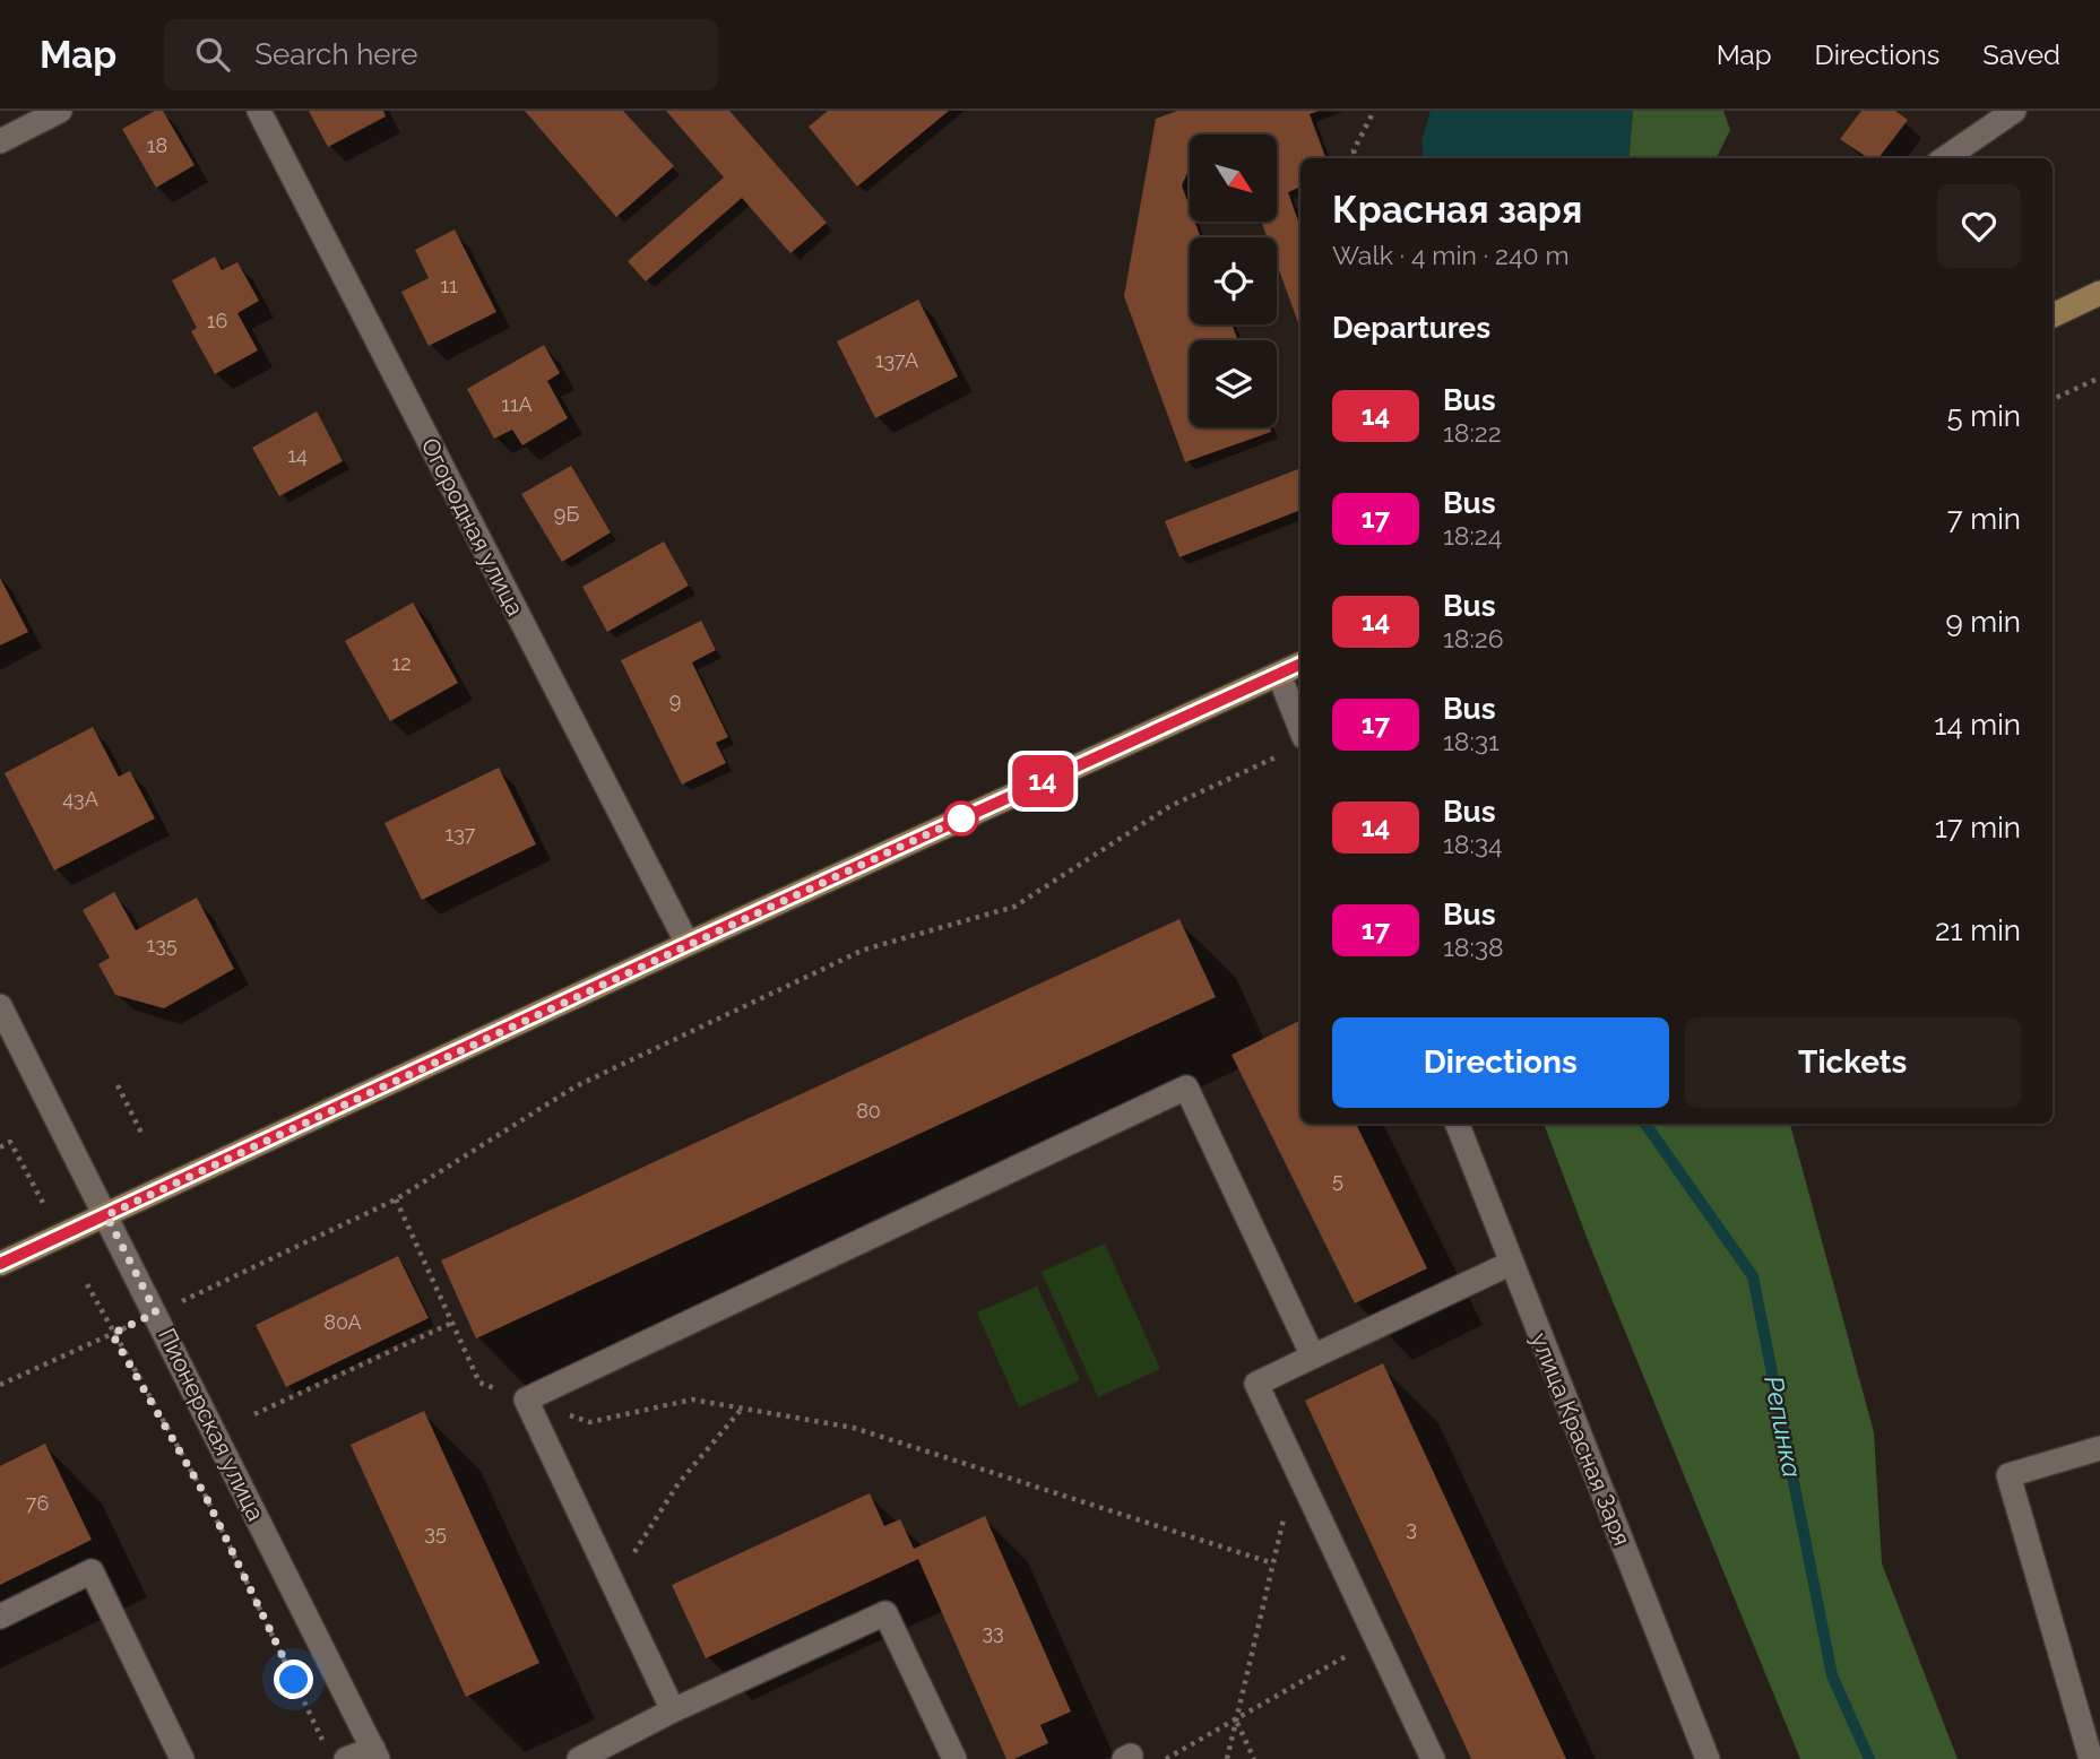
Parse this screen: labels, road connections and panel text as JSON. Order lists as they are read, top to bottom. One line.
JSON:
{"streets":{"street":["Огородная улица","Пионерская улица","улица Красная Заря"]},"water":["Репинка"],"lines":["bus line 14"],"house_numbers":["18","11","16","137А","11А","14","9Б","12","9","43А","137","135","80","5","80А","76","3","35","33"],"north":"bottom right","page":{"header":"Map","search":"Search here","nav":["Map","Directions","Saved"],"on_map":"14","heading":[["Красная заря","Walk · 4 min · 240 m"],"Departures"],"list":[{"mark":"14","name":"Bus","note":"18:22","value":"5 min"},{"mark":"17","name":"Bus","note":"18:24","value":"7 min"},{"mark":"14","name":"Bus","note":"18:26","value":"9 min"},{"mark":"17","name":"Bus","note":"18:31","value":"14 min"},{"mark":"14","name":"Bus","note":"18:34","value":"17 min"},{"mark":"17","name":"Bus","note":"18:38","value":"21 min"}],"buttons":["Directions","Tickets"]}}
